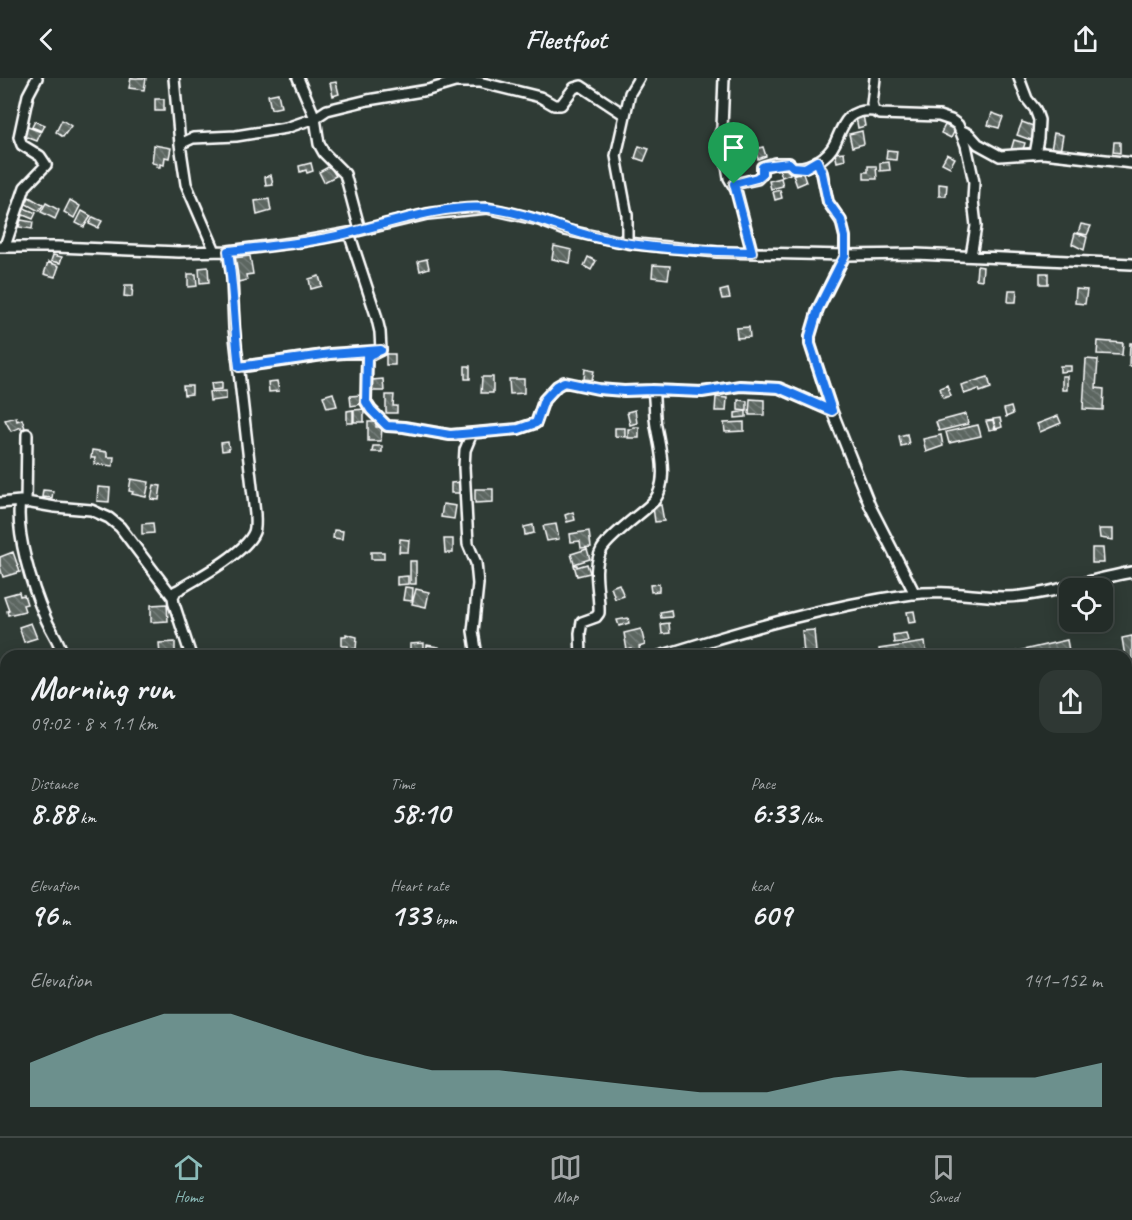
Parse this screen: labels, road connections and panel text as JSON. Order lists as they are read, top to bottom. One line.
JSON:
{"page":{"header":"Fleetfoot","heading":["Morning run","09:02 · 8 × 1.1 km"],"stats":[["Distance","8.88 km"],["Time","58:10"],["Pace","6:33 /km"],["Elevation","96 m"],["Heart rate","133 bpm"],["kcal","609"]],"chart":["Elevation","141–152 m"],"tabs":["Home","Map","Saved"]}}
